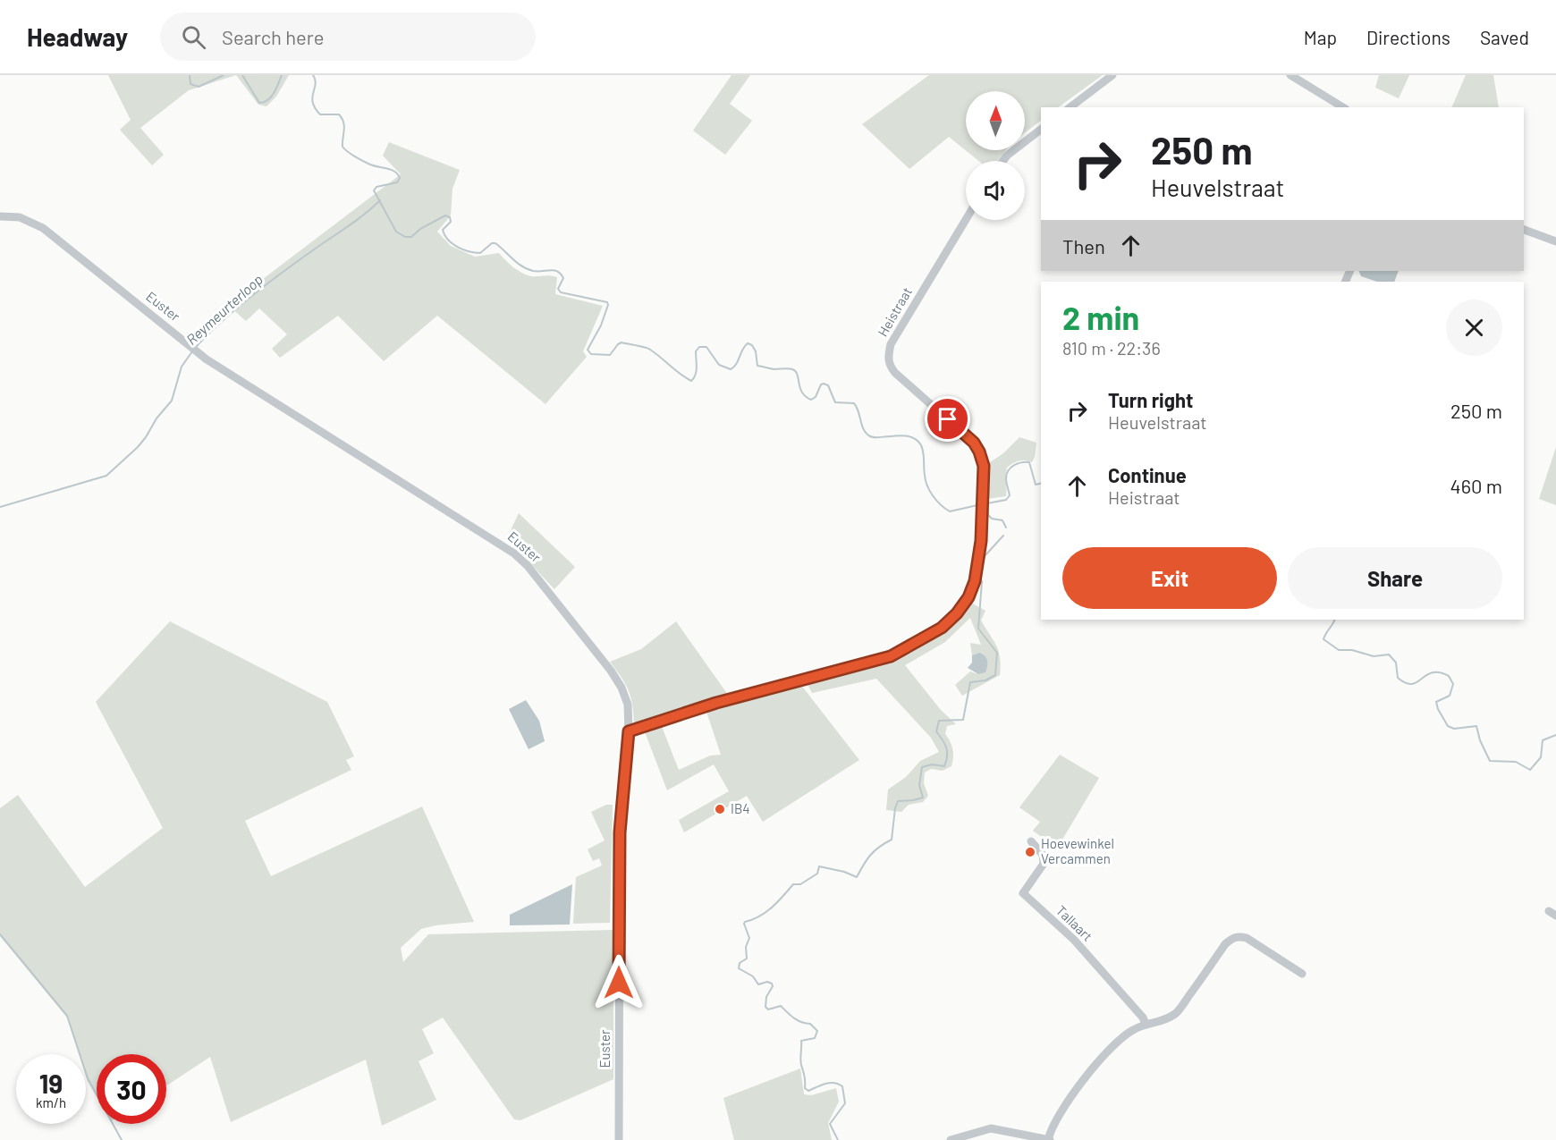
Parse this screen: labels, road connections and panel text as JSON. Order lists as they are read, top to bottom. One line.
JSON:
{"streets":{"street":["Euster","Heistraat","Tallaart"]},"crossings":[["Euster","Heistraat"]],"water":["Reymeurterloop"],"places":["IB4","Hoevewinkel Vercammen"],"north":"top","page":{"header":"Headway","search":"Search here","nav":["Map","Directions","Saved"],"turn":["250 m","Heuvelstraat"],"then":"Then","heading":["2 min","810 m · 22:36"],"list":[{"name":"Turn right","note":"Heuvelstraat","value":"250 m"},{"name":"Continue","note":"Heistraat","value":"460 m"}],"buttons":["Exit","Share"],"speed":"19 km/h","limit":"30"}}
